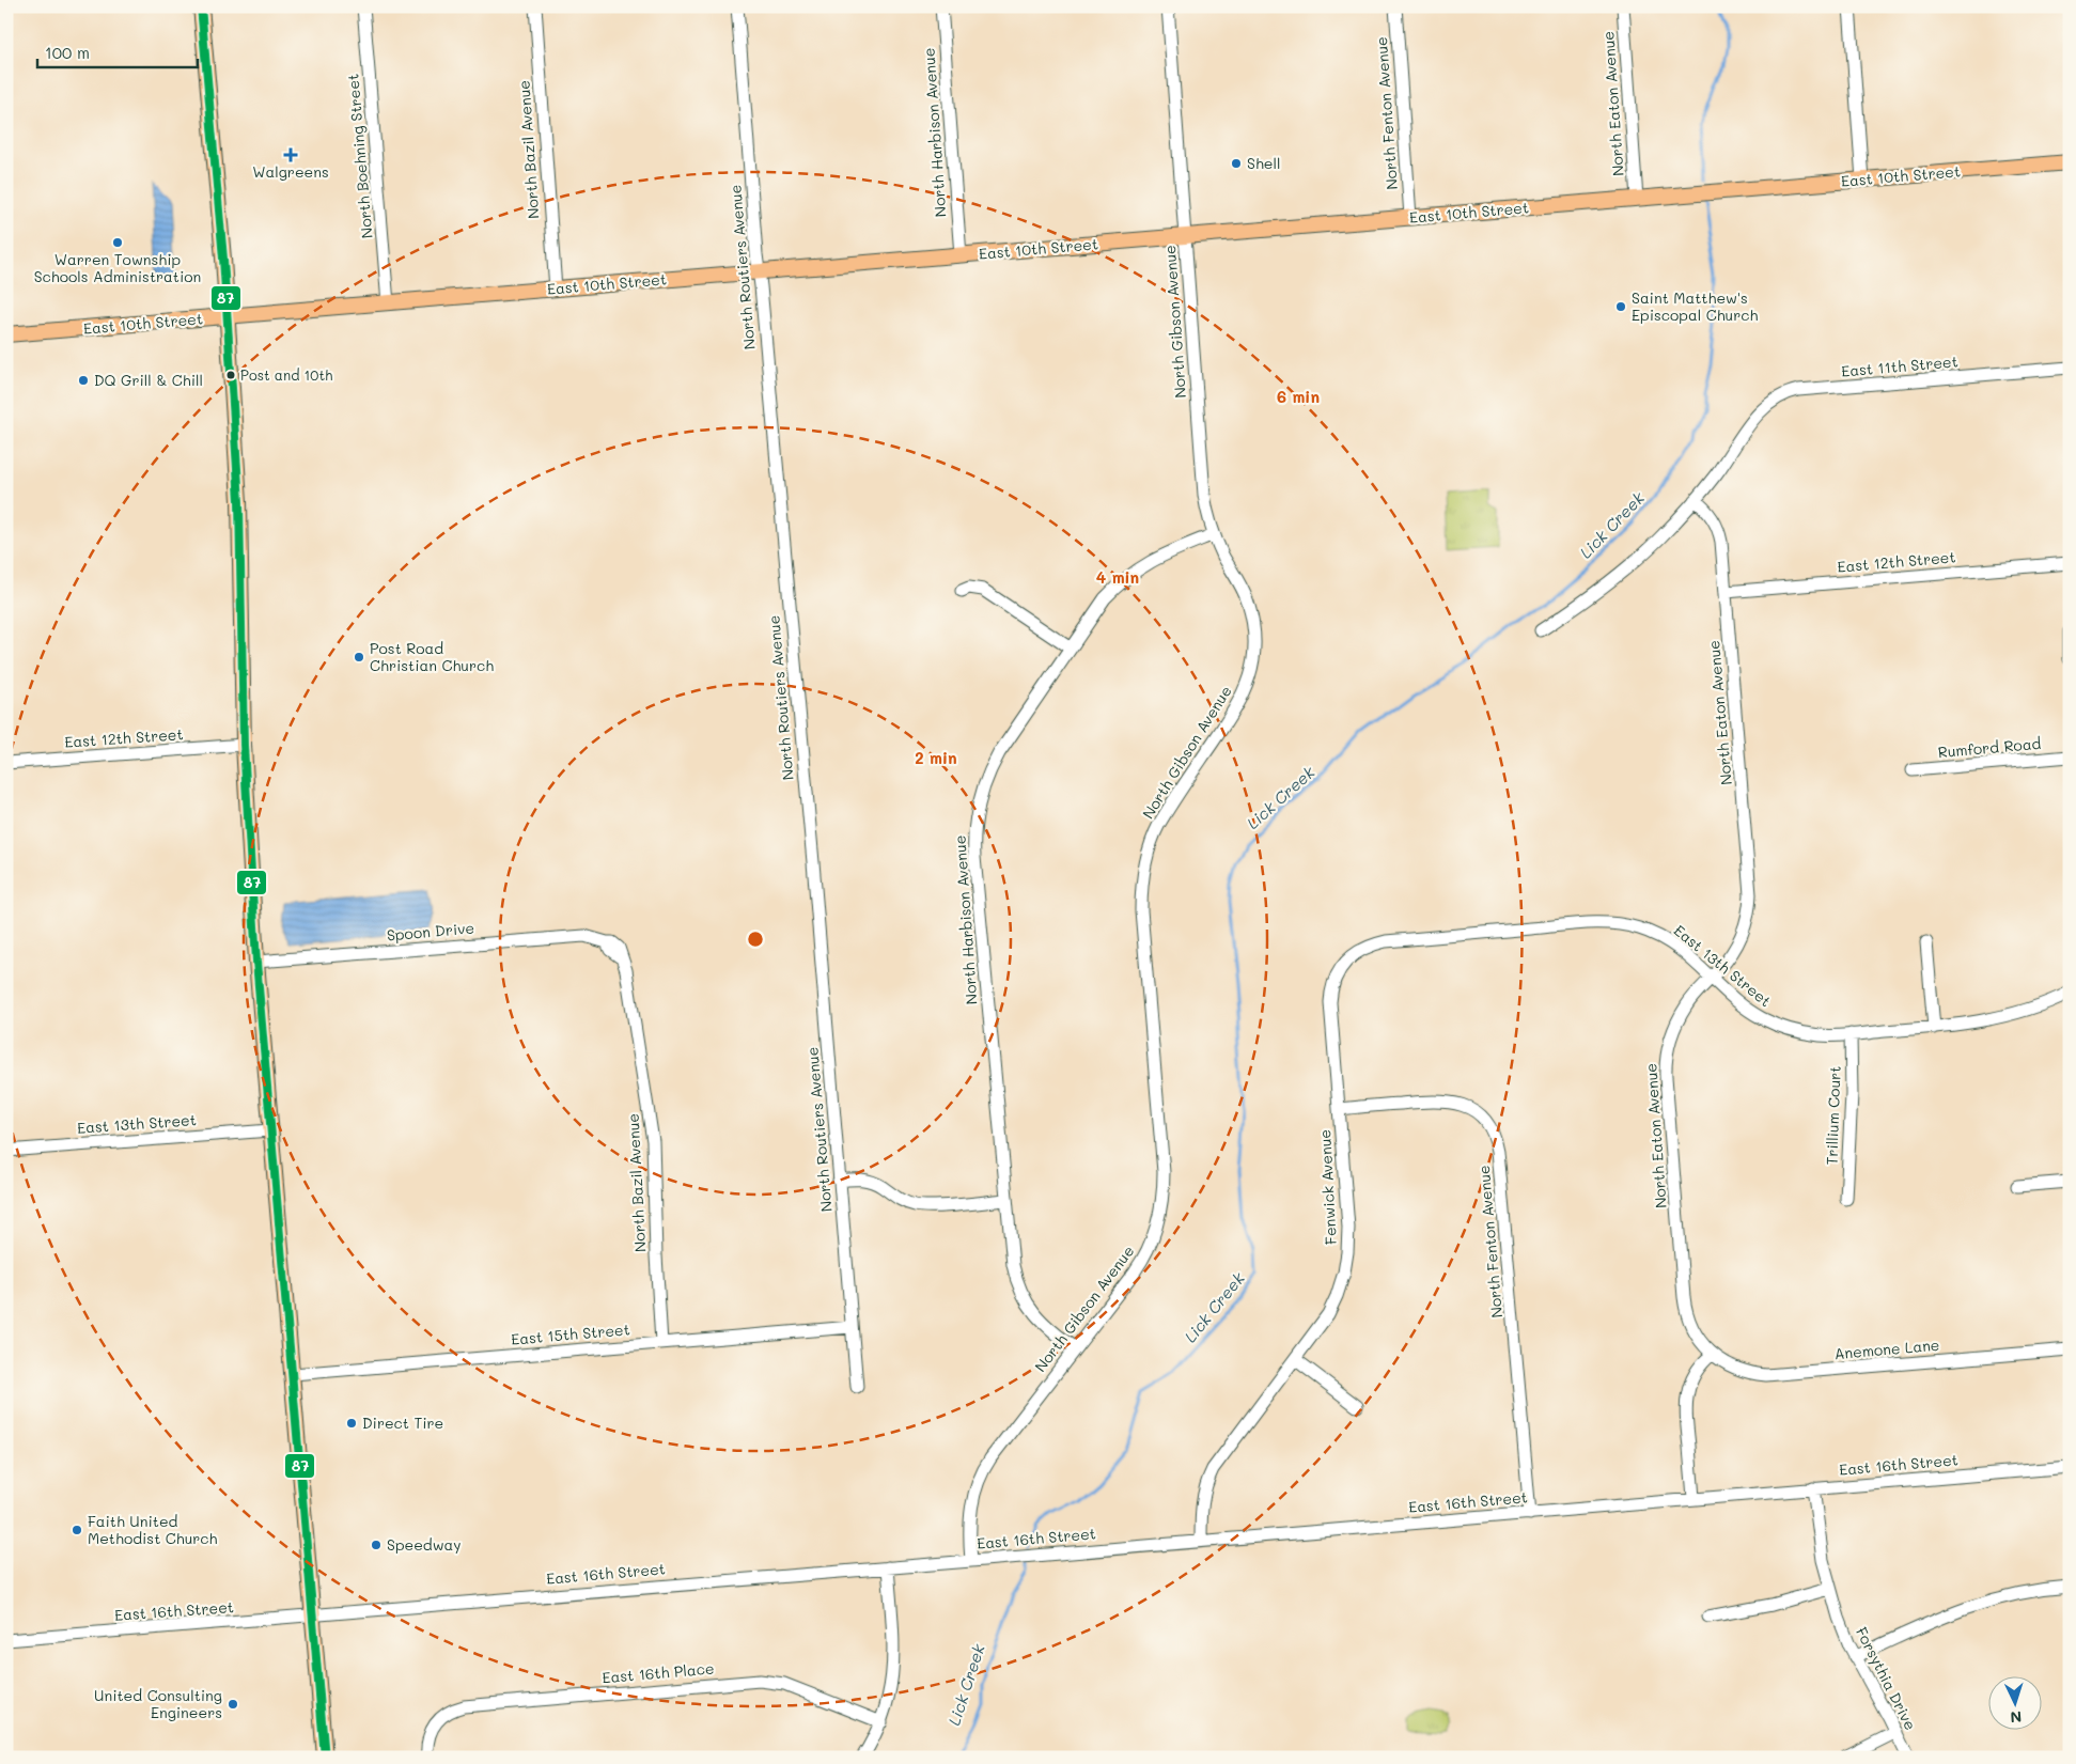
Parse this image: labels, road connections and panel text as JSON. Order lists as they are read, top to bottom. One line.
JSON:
{"streets":{"main road":["East 10th Street"],"street":["North Eaton Avenue","North Fenton Avenue","North Harbison Avenue","North Bazil Avenue","North Boehning Street","North Routiers Avenue","North Gibson Avenue","East 11th Street","East 12th Street","Rumford Road","Spoon Drive","East 13th Street","Trillium Court","Fenwick Avenue","East 15th Street","Anemone Lane","East 16th Street","East 16th Place","Forsythia Drive"]},"crossings":[["North Eaton Avenue","East 10th Street"],["North Eaton Avenue","East 11th Street"],["North Eaton Avenue","East 12th Street"],["North Eaton Avenue","East 13th Street"],["North Eaton Avenue","Anemone Lane"],["North Fenton Avenue","East 10th Street"],["North Fenton Avenue","Fenwick Avenue"],["North Fenton Avenue","East 16th Street"],["North Harbison Avenue","East 10th Street"],["North Harbison Avenue","North Gibson Avenue"],["North Bazil Avenue","East 10th Street"],["North Bazil Avenue","Spoon Drive"],["North Bazil Avenue","East 15th Street"],["North Boehning Street","East 10th Street"],["East 10th Street","North Routiers Avenue"],["East 10th Street","North Gibson Avenue"],["North Routiers Avenue","East 15th Street"],["North Gibson Avenue","East 16th Street"],["East 13th Street","Trillium Court"],["East 13th Street","Fenwick Avenue"],["Fenwick Avenue","East 16th Street"],["East 16th Street","Forsythia Drive"]],"water":["Lick Creek"],"places":{"health":["Walgreens"],"other":["Shell","Warren Township Schools Administration","Saint Matthew's Episcopal Church","Post and 10th","DQ Grill & Chill","Post Road Christian Church","Direct Tire","Faith United Methodist Church","Speedway","United Consulting Engineers"]},"lines":["transit line 87"],"scale_bar":"100 m","north":"bottom","rings":["6 min","4 min","2 min"]}
